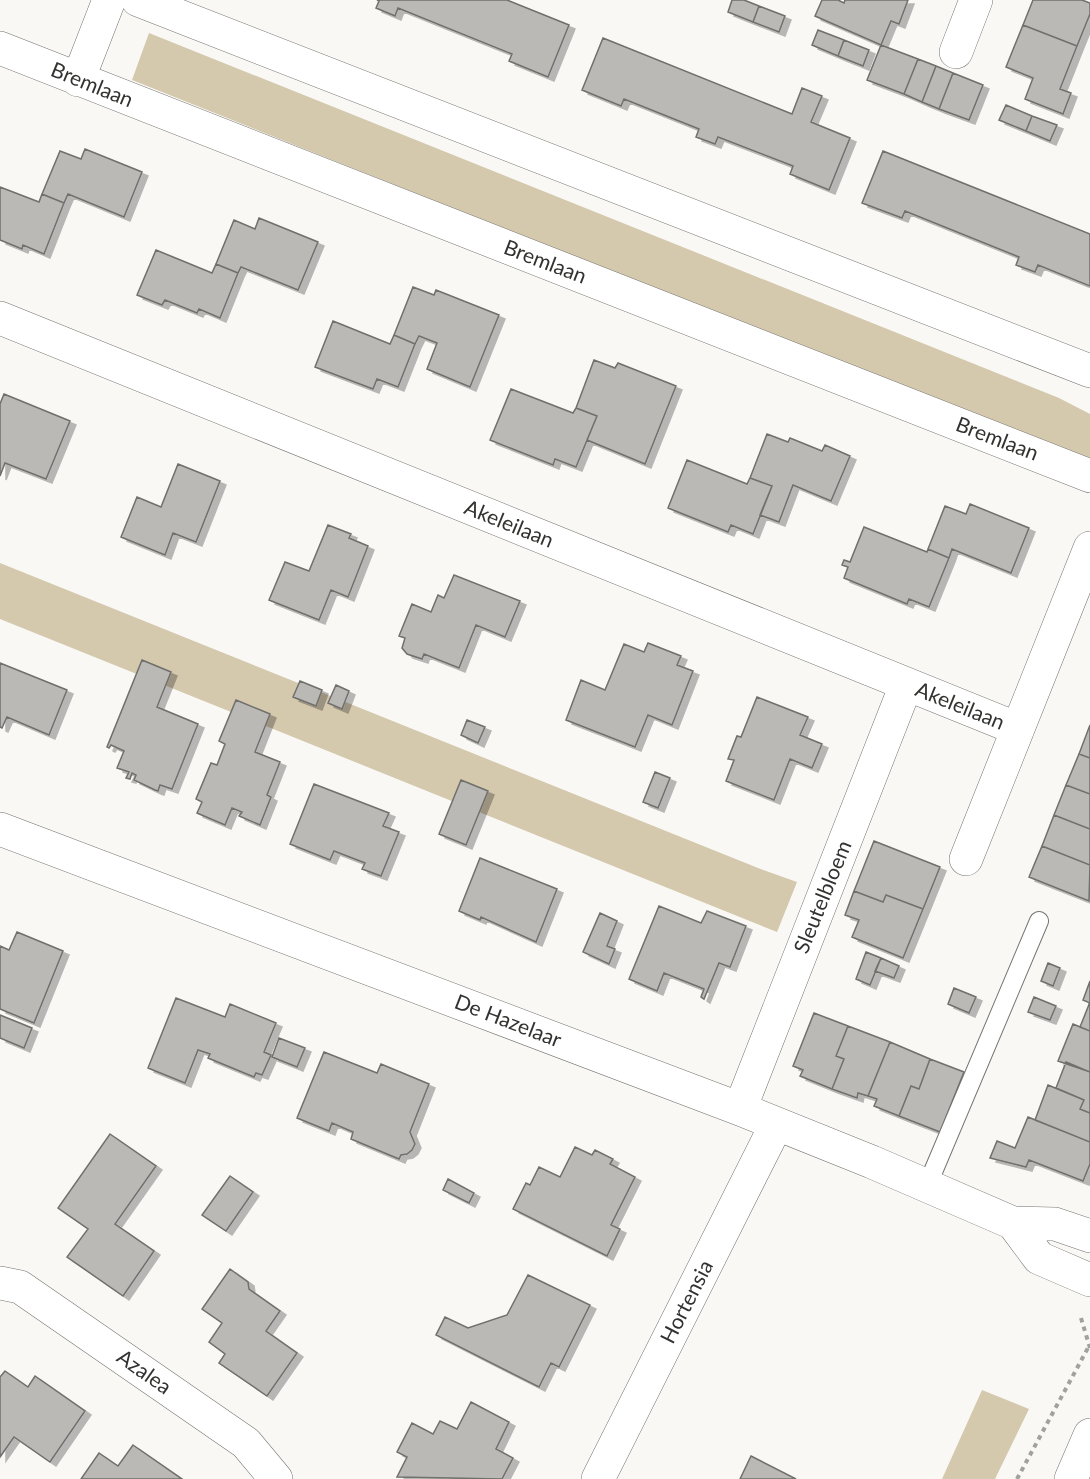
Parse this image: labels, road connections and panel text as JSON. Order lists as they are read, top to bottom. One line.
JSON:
{"streets":{"street":["Bremlaan","Akeleilaan","Sleutelbloem","De Hazelaar","Hortensia","Azalea"]},"crossings":[["Akeleilaan","Sleutelbloem"],["Sleutelbloem","De Hazelaar"],["De Hazelaar","Hortensia"]]}
